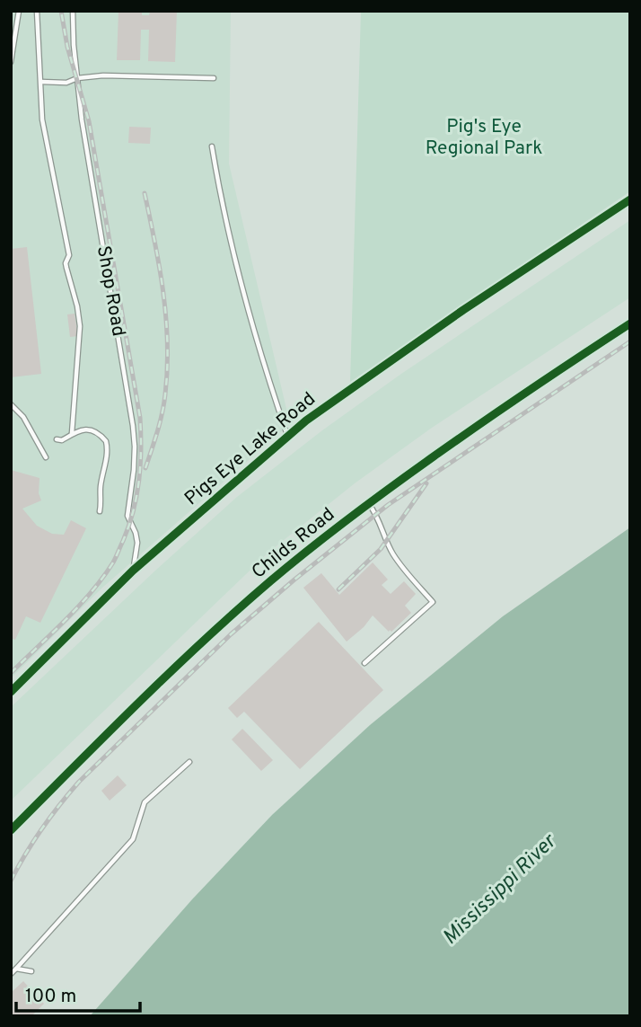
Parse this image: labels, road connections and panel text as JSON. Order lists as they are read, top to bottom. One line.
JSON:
{"streets":{"street":["Pigs Eye Lake Road","Childs Road"],"lane":["Shop Road"]},"crossings":[["Shop Road","Pigs Eye Lake Road"]],"water":["Mississippi River"],"parks":["Pig's Eye Regional Park"],"scale_bar":"100 m"}
